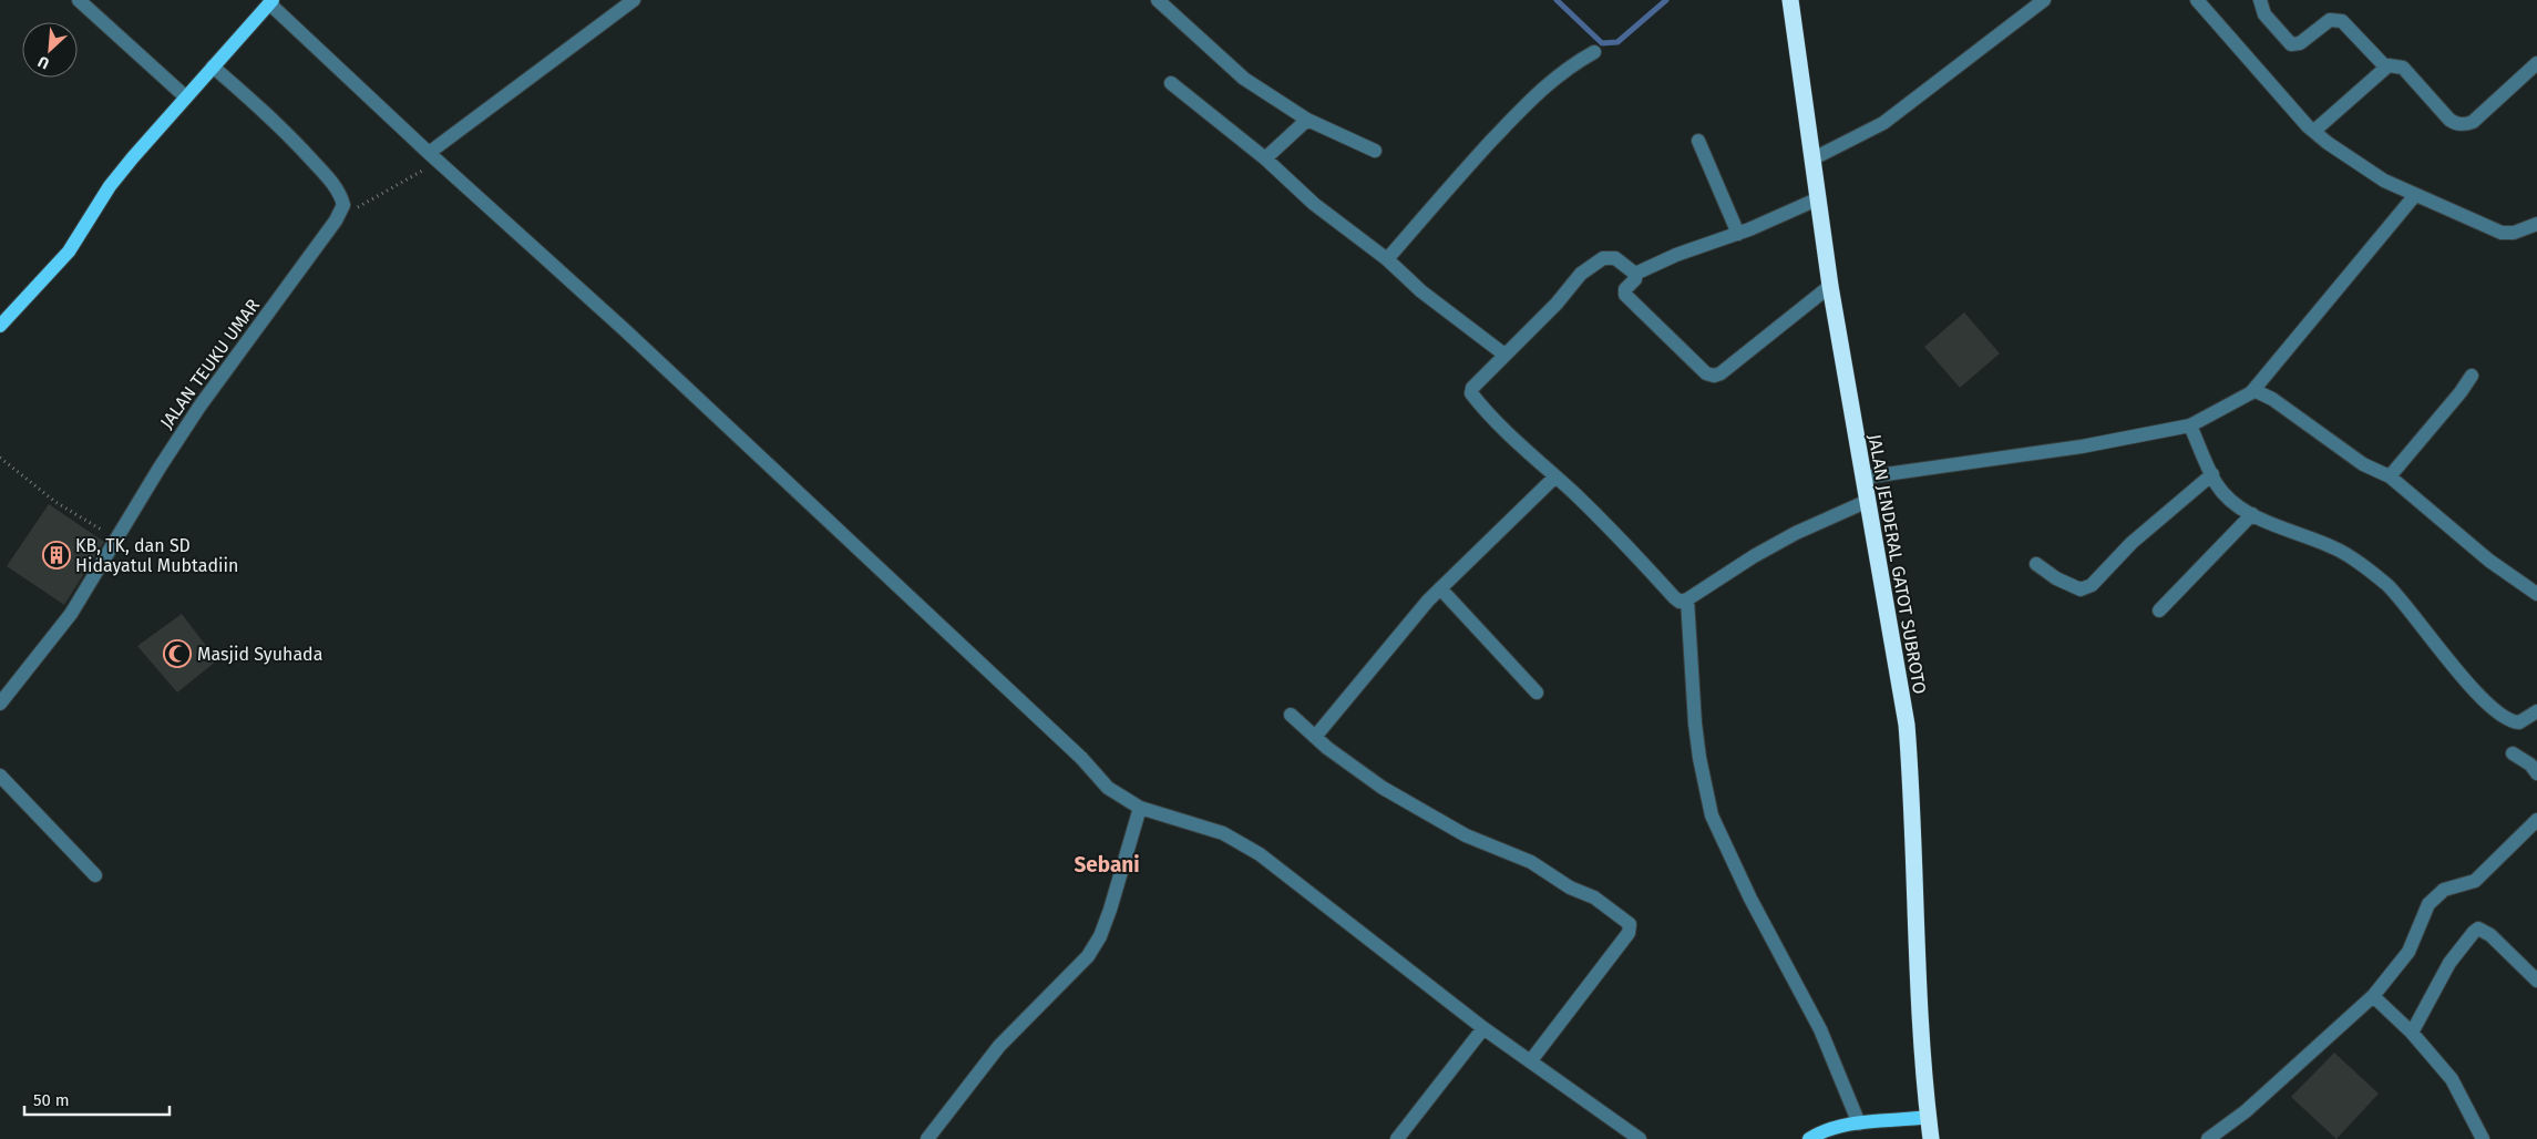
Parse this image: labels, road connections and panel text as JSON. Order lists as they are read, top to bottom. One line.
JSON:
{"streets":{"highway":["JALAN JENDERAL GATOT SUBROTO"],"street":["JALAN TEUKU UMAR"]},"districts":["Sebani"],"places":{"building":["KB, TK, dan SD Hidayatul Mubtadiin"],"mosque":["Masjid Syuhada"]},"scale_bar":"50 m","north":"bottom left"}
